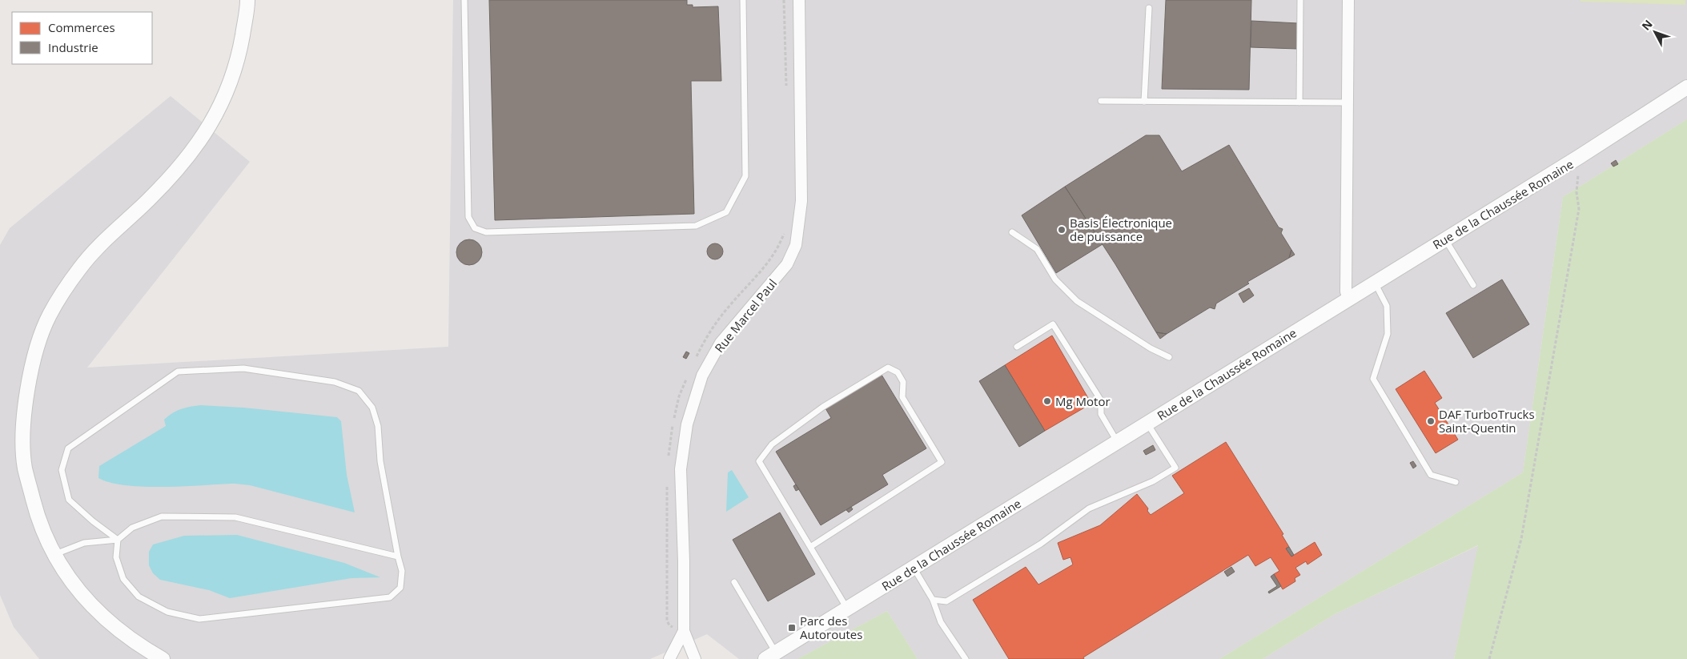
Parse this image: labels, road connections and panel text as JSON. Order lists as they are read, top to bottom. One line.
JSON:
{"streets":{"street":["Rue de la Chaussée Romaine","Rue Marcel Paul"]},"places":{"other":["Basis Électronique de puissance","Mg Motor","DAF TurboTrucks Saint-Quentin"],"transit":["Parc des Autoroutes"]},"legend":["Commerces","Industrie"],"north":"top left"}
